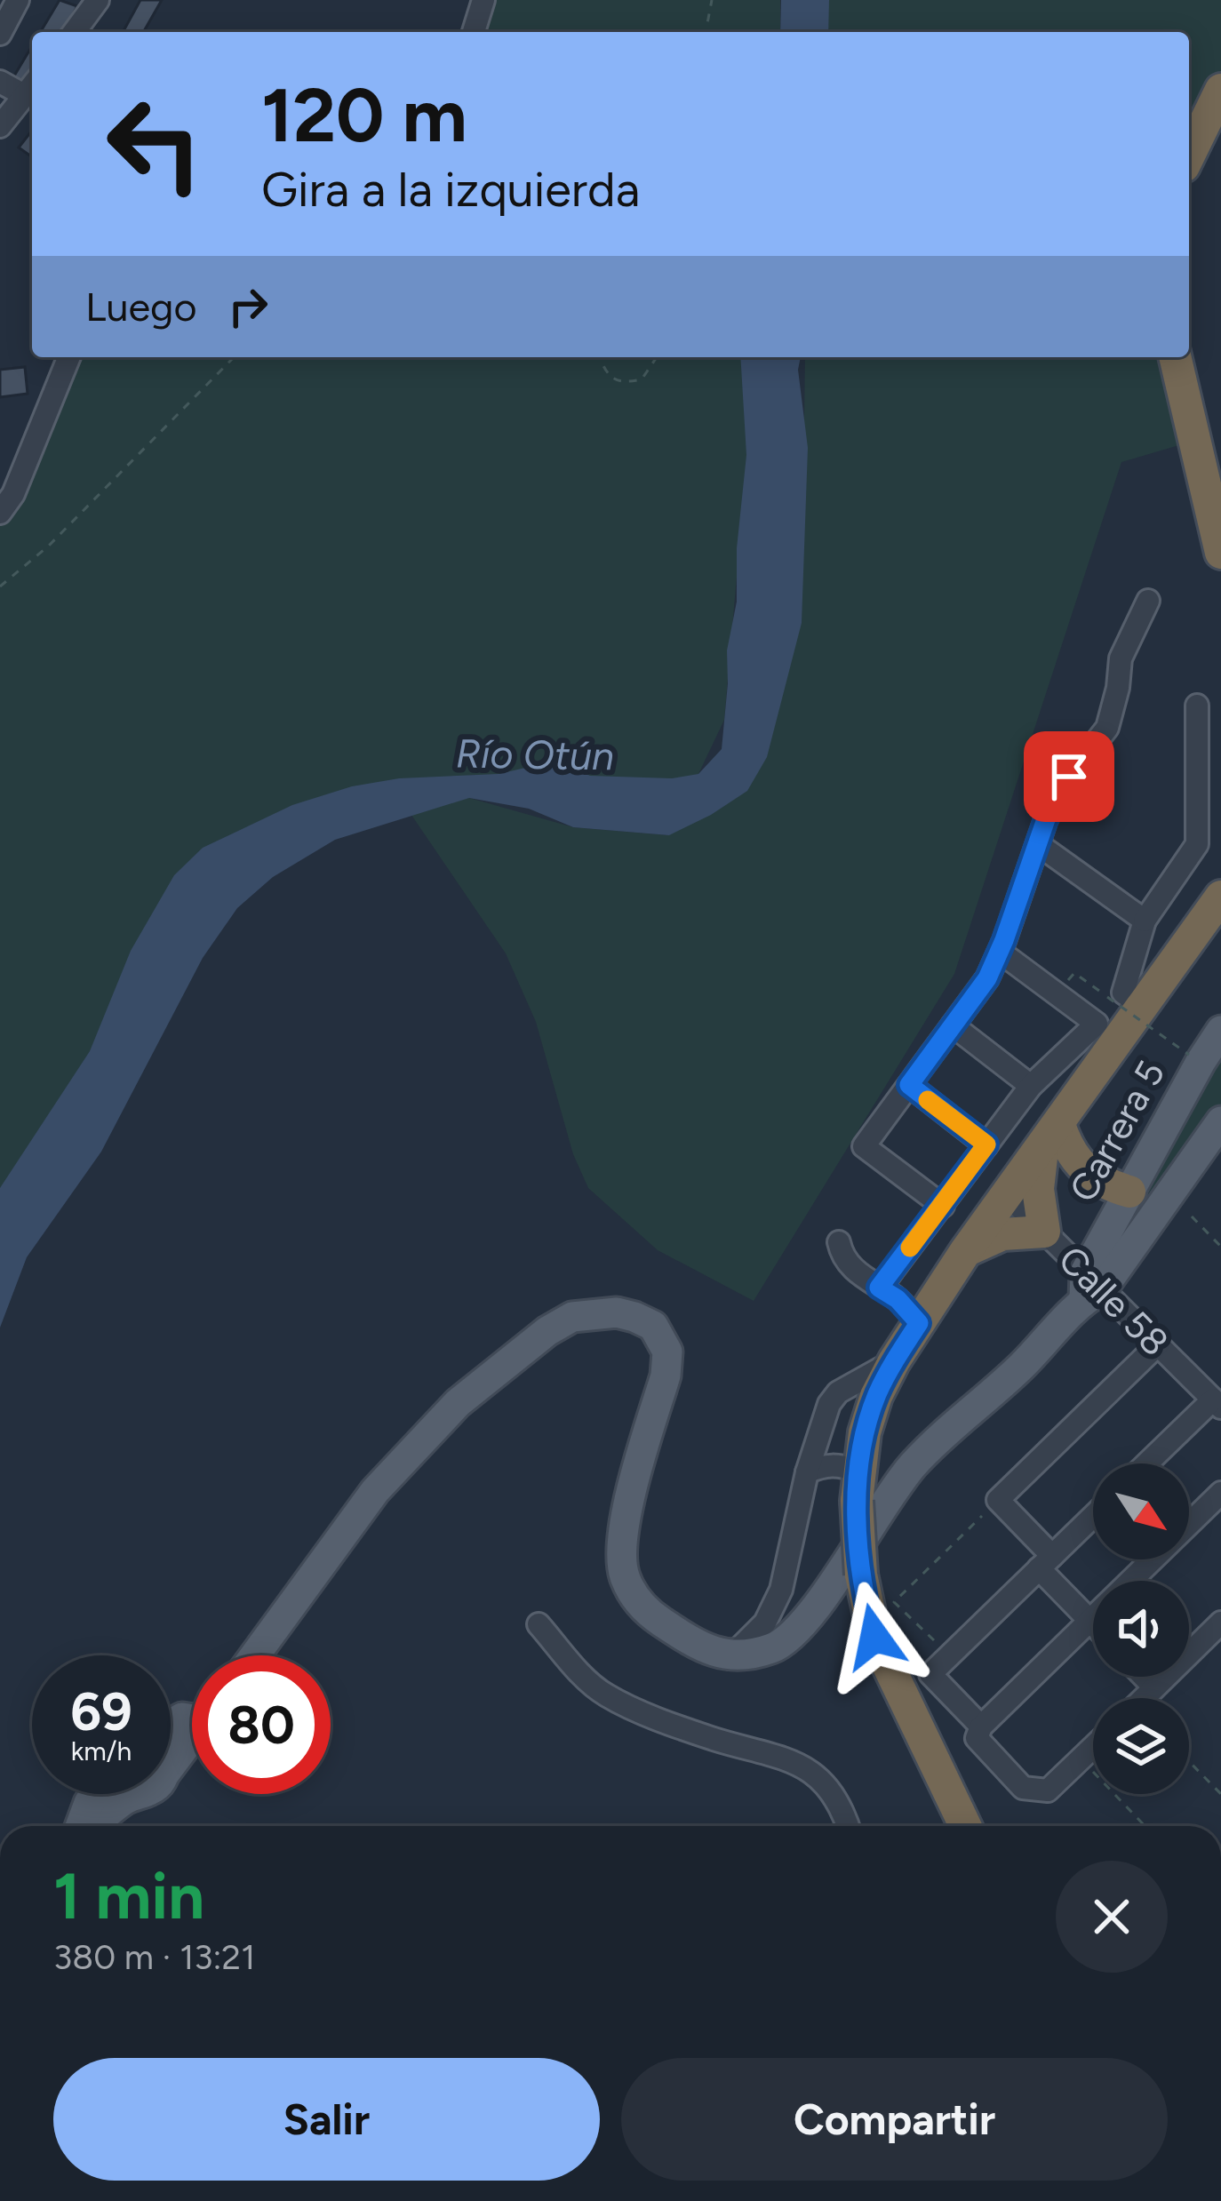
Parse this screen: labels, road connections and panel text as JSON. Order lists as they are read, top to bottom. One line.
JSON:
{"streets":{"main road":["Carrera 5"],"street":["Calle 58"]},"crossings":[["Carrera 5","Calle 58"]],"water":["Río Otún"],"north":"bottom right","page":{"turn":["120 m","Gira a la izquierda"],"then":"Luego","speed":"69 km/h","limit":"80","heading":["1 min","380 m · 13:21"],"buttons":["Salir","Compartir"]}}
